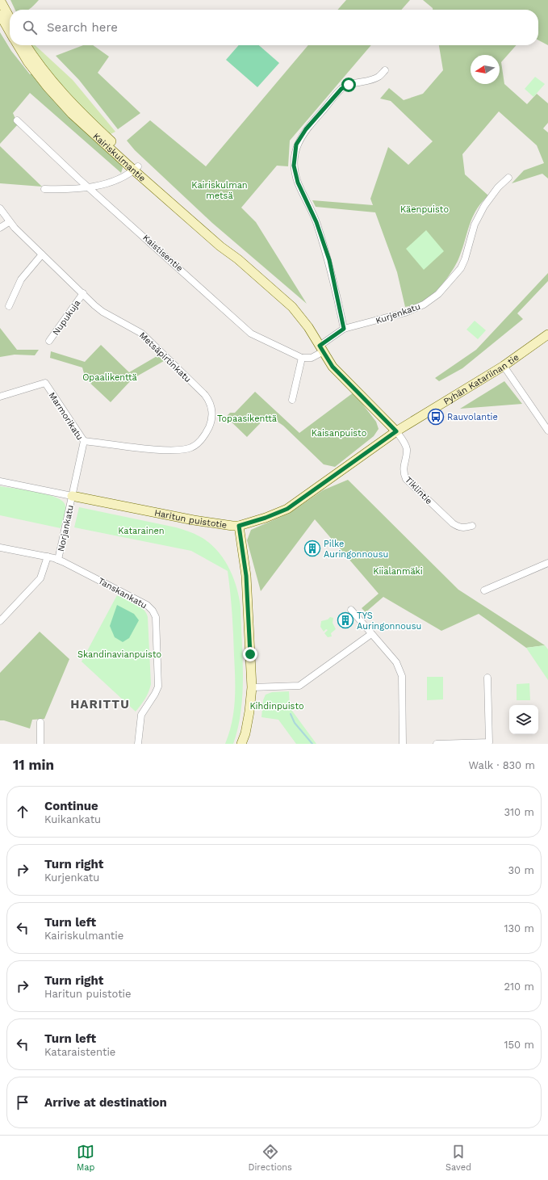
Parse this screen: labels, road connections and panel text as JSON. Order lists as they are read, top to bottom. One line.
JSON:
{"streets":{"street":["Kairiskulmantie","Kaistisentie","Kurjenkatu","Nupukuja","Metsäpirtinkatu","Pyhän Katariinan tie","Marmorikatu","Tiklintie","Haritun puistotie","Norjankatu","Tanskankatu"]},"crossings":[["Kairiskulmantie","Kurjenkatu"],["Kairiskulmantie","Pyhän Katariinan tie"],["Kairiskulmantie","Tiklintie"],["Kairiskulmantie","Haritun puistotie"],["Nupukuja","Metsäpirtinkatu"],["Metsäpirtinkatu","Marmorikatu"],["Pyhän Katariinan tie","Tiklintie"],["Pyhän Katariinan tie","Haritun puistotie"],["Marmorikatu","Haritun puistotie"],["Marmorikatu","Norjankatu"],["Tiklintie","Haritun puistotie"],["Haritun puistotie","Norjankatu"],["Norjankatu","Tanskankatu"]],"districts":["HARITTU"],"parks":["Kairiskulman metsä","Käenpuisto","Opaalikenttä","Topaasikenttä","Kaisanpuisto","Katarainen","Kiialanmäki","Skandinavianpuisto","Kihdinpuisto"],"places":{"bus stop":["Rauvolantie"],"building":["Pilke Auringonnousu","TYS Auringonnousu"]},"north":"left","page":{"search":"Search here","heading":["11 min","Walk · 830 m"],"list":[["Continue","Kuikankatu","310 m"],["Turn right","Kurjenkatu","30 m"],["Turn left","Kairiskulmantie","130 m"],["Turn right","Haritun puistotie","210 m"],["Turn left","Kataraistentie","150 m"],"Arrive at destination"],"nav":["Map","Directions","Saved"]}}
